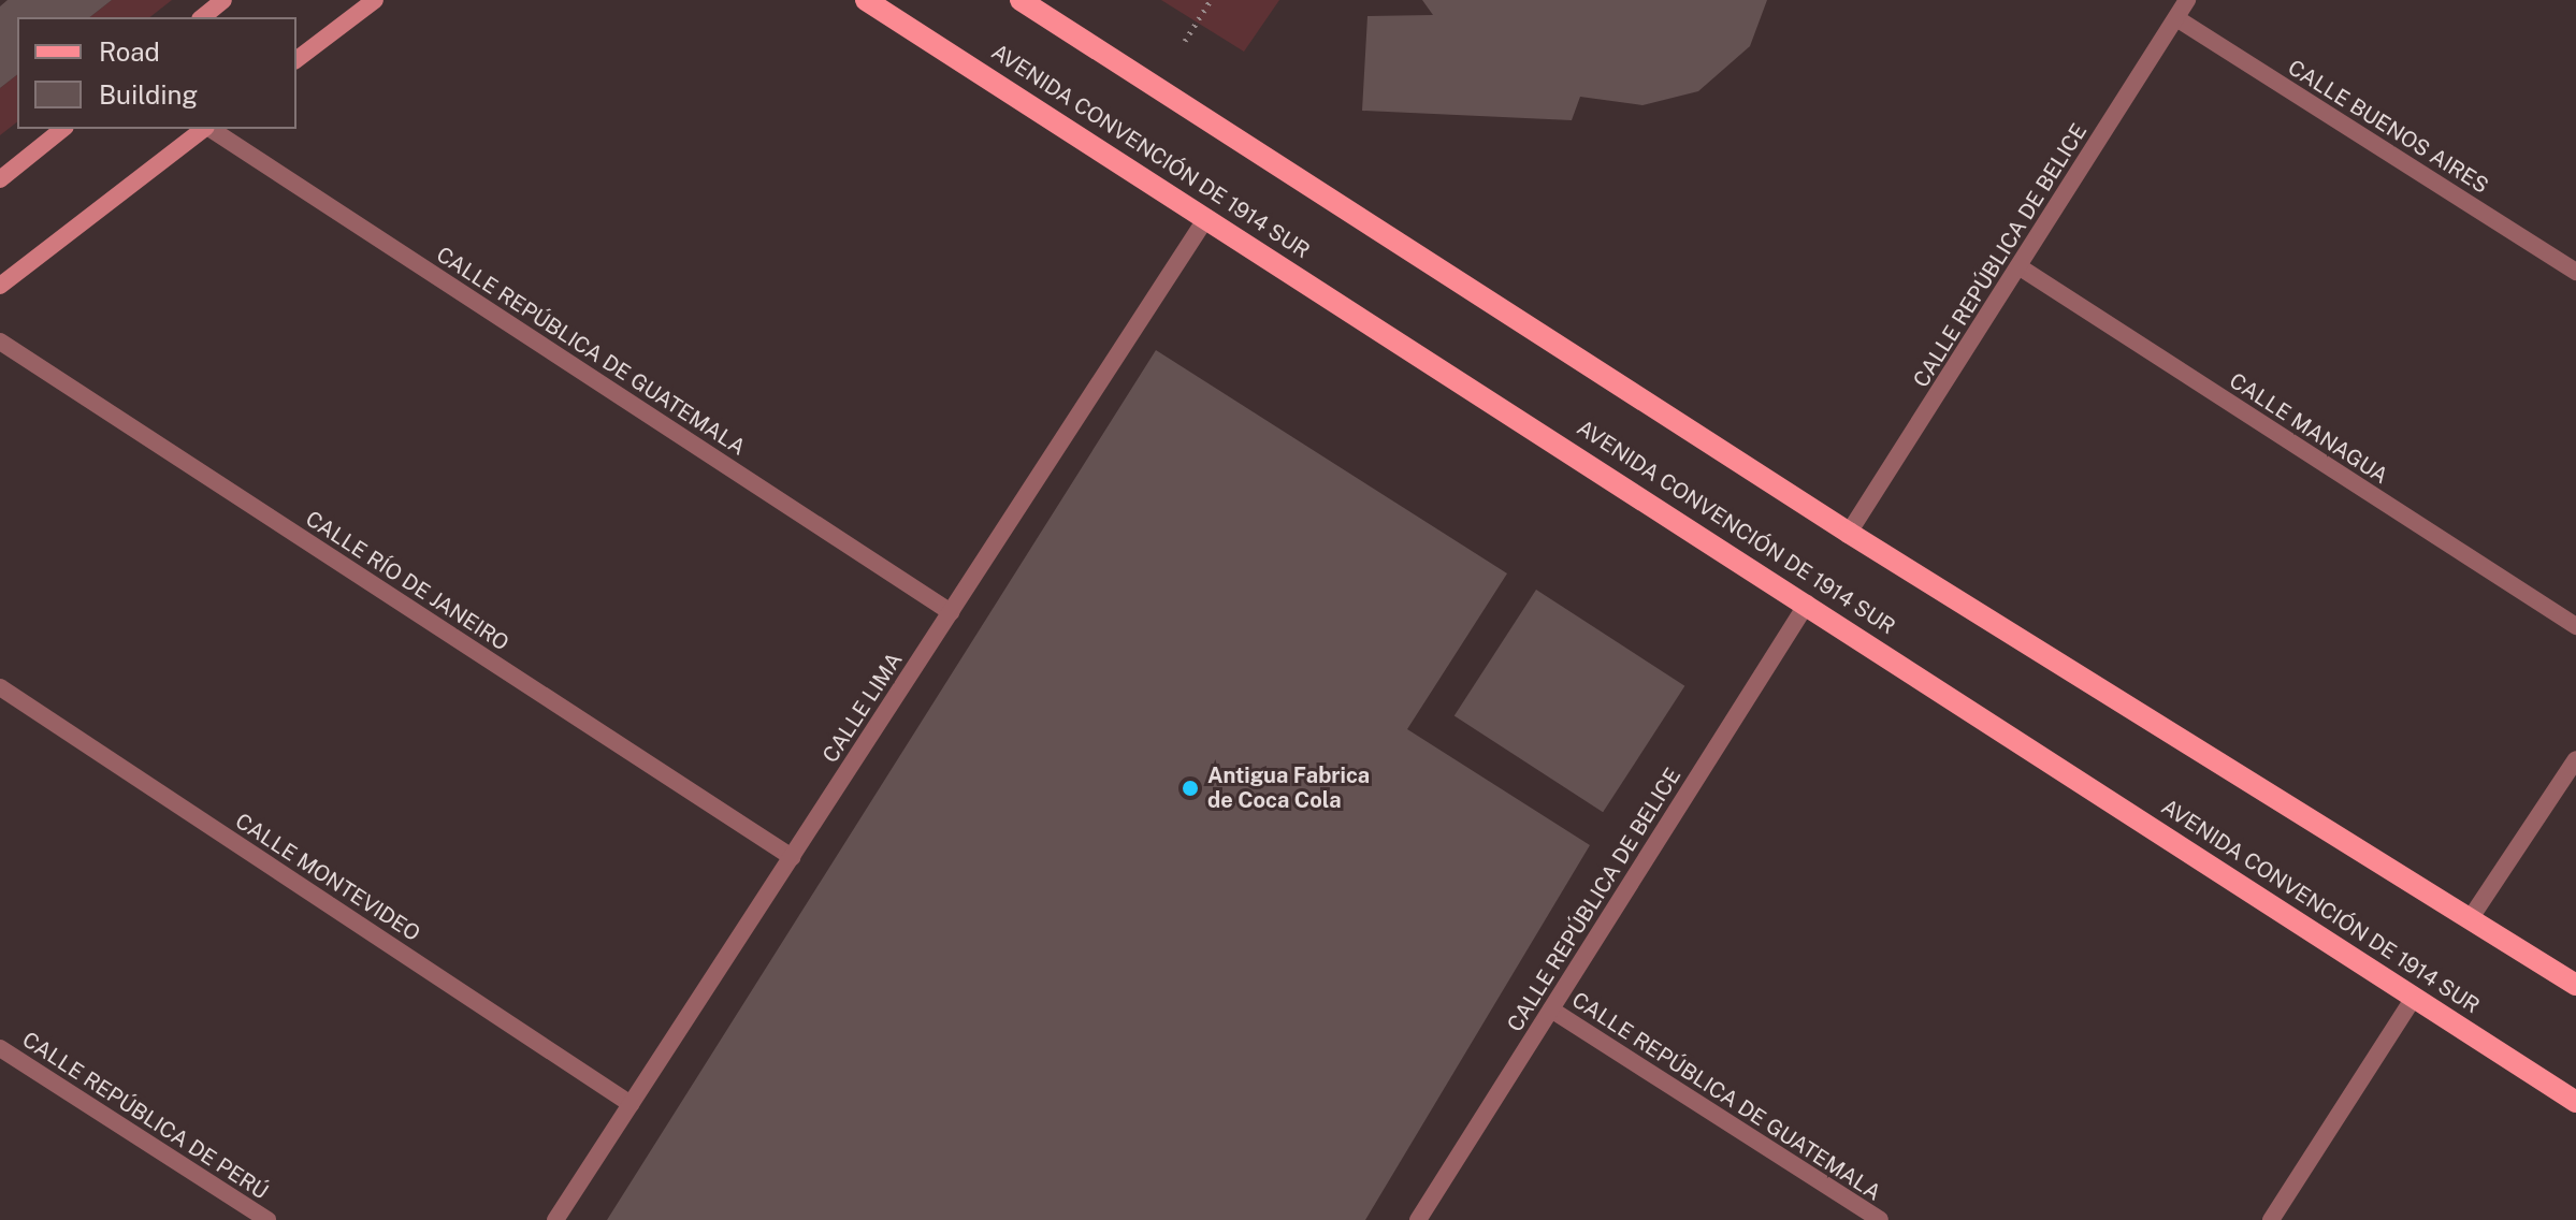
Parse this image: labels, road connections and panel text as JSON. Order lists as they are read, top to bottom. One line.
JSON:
{"streets":{"main road":["AVENIDA CONVENCIÓN DE 1914 SUR"],"street":["CALLE BUENOS AIRES","CALLE REPÚBLICA DE BELICE","CALLE REPÚBLICA DE GUATEMALA","CALLE MANAGUA","CALLE RÍO DE JANEIRO","CALLE LIMA","CALLE MONTEVIDEO","CALLE REPÚBLICA DE PERÚ"]},"crossings":[["CALLE BUENOS AIRES","CALLE REPÚBLICA DE BELICE"],["AVENIDA CONVENCIÓN DE 1914 SUR","CALLE REPÚBLICA DE BELICE"],["AVENIDA CONVENCIÓN DE 1914 SUR","CALLE LIMA"],["CALLE REPÚBLICA DE BELICE","CALLE REPÚBLICA DE GUATEMALA"],["CALLE REPÚBLICA DE BELICE","CALLE MANAGUA"],["CALLE REPÚBLICA DE GUATEMALA","CALLE LIMA"],["CALLE RÍO DE JANEIRO","CALLE LIMA"],["CALLE LIMA","CALLE MONTEVIDEO"]],"places":["Antigua Fabrica de Coca Cola"],"legend":["Road","Building"]}
